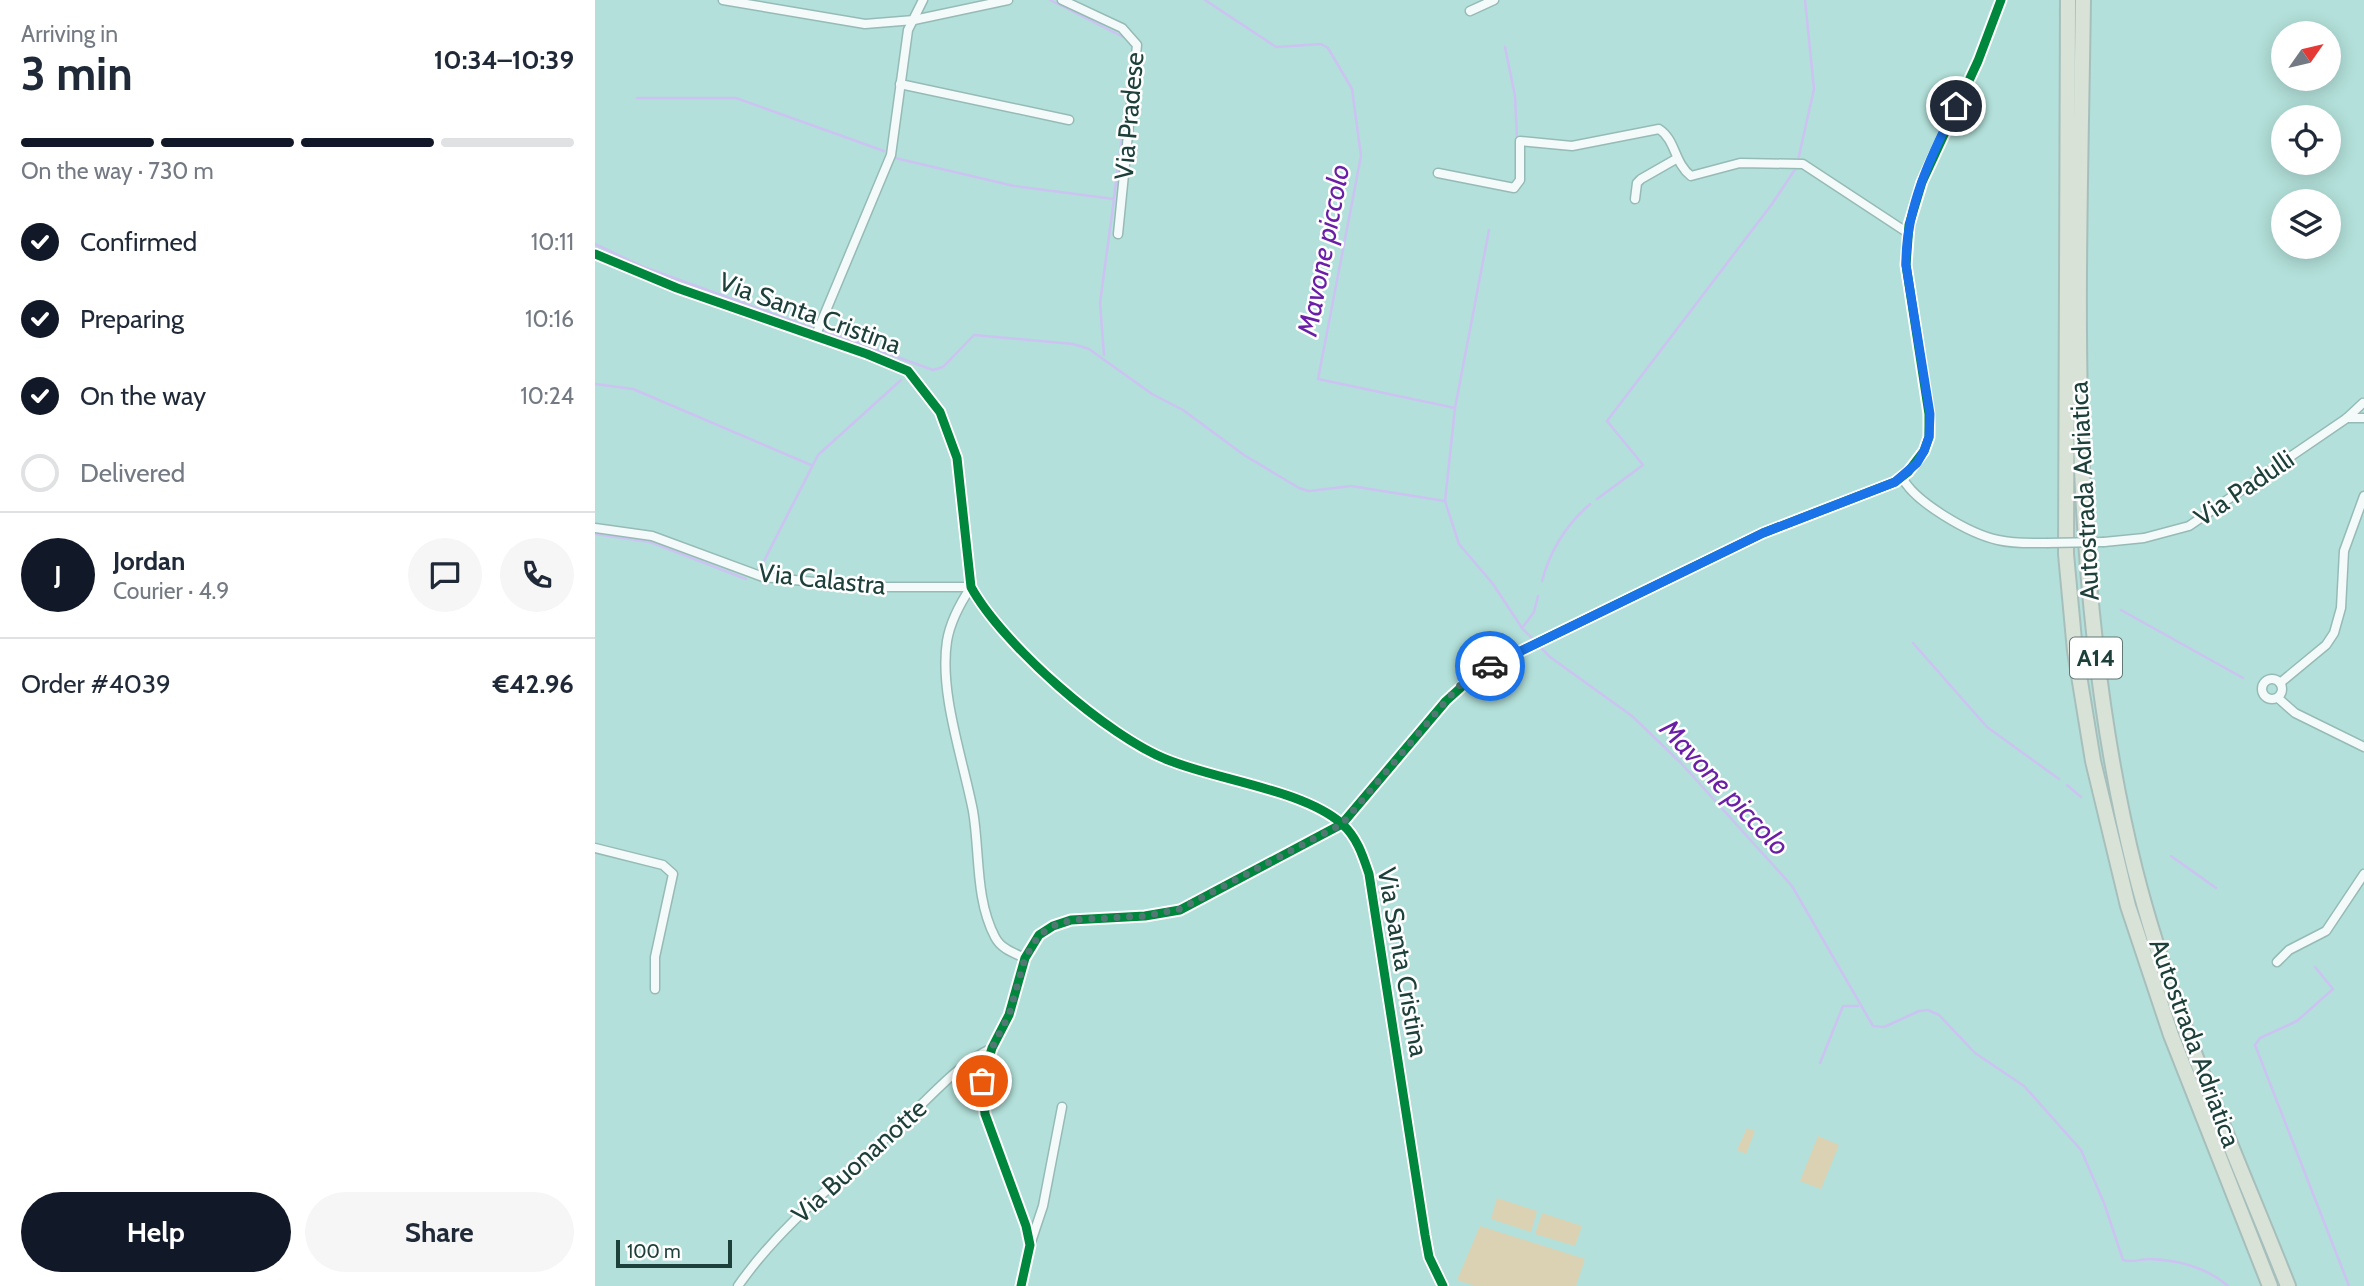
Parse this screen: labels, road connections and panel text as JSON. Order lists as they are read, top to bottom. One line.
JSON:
{"streets":{"highway":["Autostrada Adriatica","A14"],"street":["Via Pradese","Via Santa Cristina","Via Padulli","Via Calastra","Via Buonanotte"]},"crossings":[["Via Santa Cristina","Via Calastra"]],"water":["Mavone piccolo"],"scale_bar":"100 m","north":"top right","page":{"heading":["3 min","Arriving in","10:34–10:39"],"panel":["Jordan","Courier · 4.9","Order #4039","€42.96"],"bar":"On the way · 730 m","list":[["Confirmed","10:11"],["Preparing","10:16"],["On the way","10:24"],"Delivered"],"round":"J","buttons":["Help","Share"],"scale":"100 m"}}
